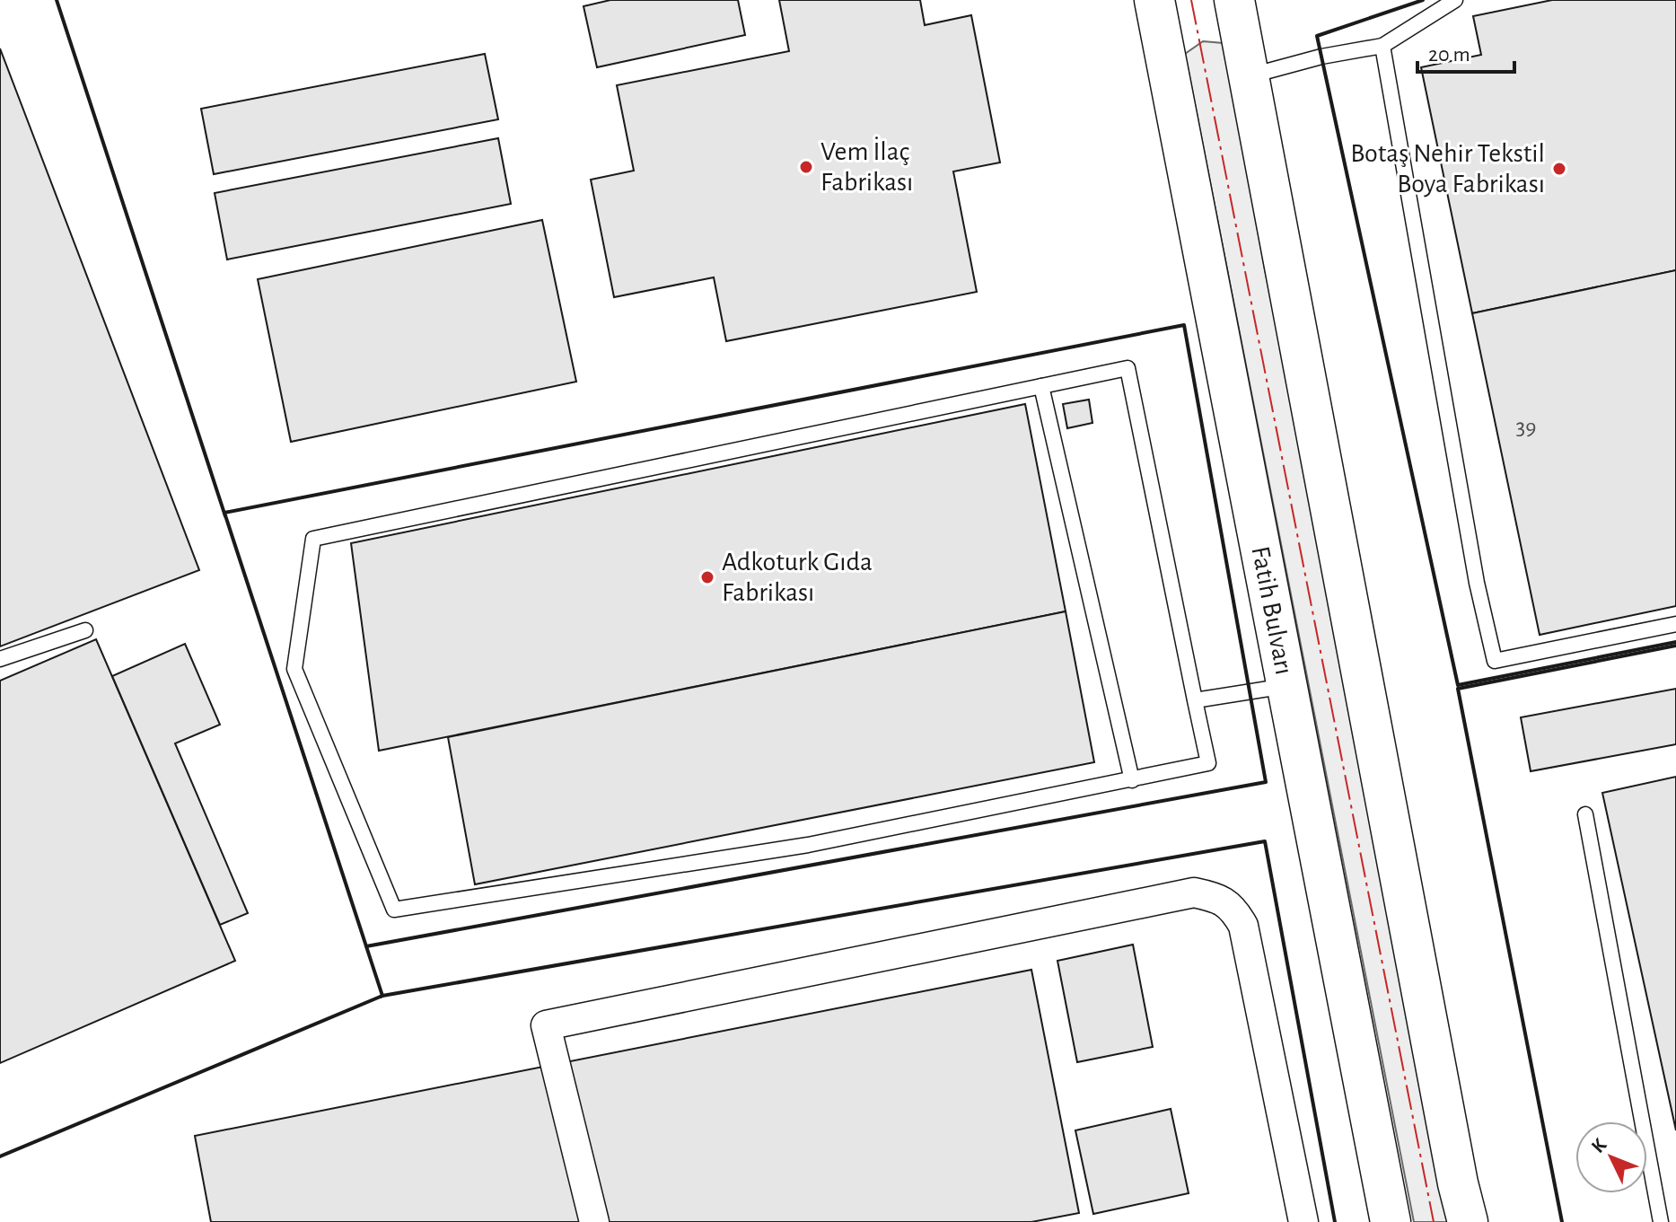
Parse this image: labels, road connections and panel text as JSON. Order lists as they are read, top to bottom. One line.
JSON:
{"streets":{"main road":["Fatih Bulvarı"]},"places":["Vem İlaç Fabrikası","Botaş Nehir Tekstil Boya Fabrikası","Adkoturk Gıda Fabrikası"],"house_numbers":["39"],"scale_bar":"20 m","north":"top left"}
